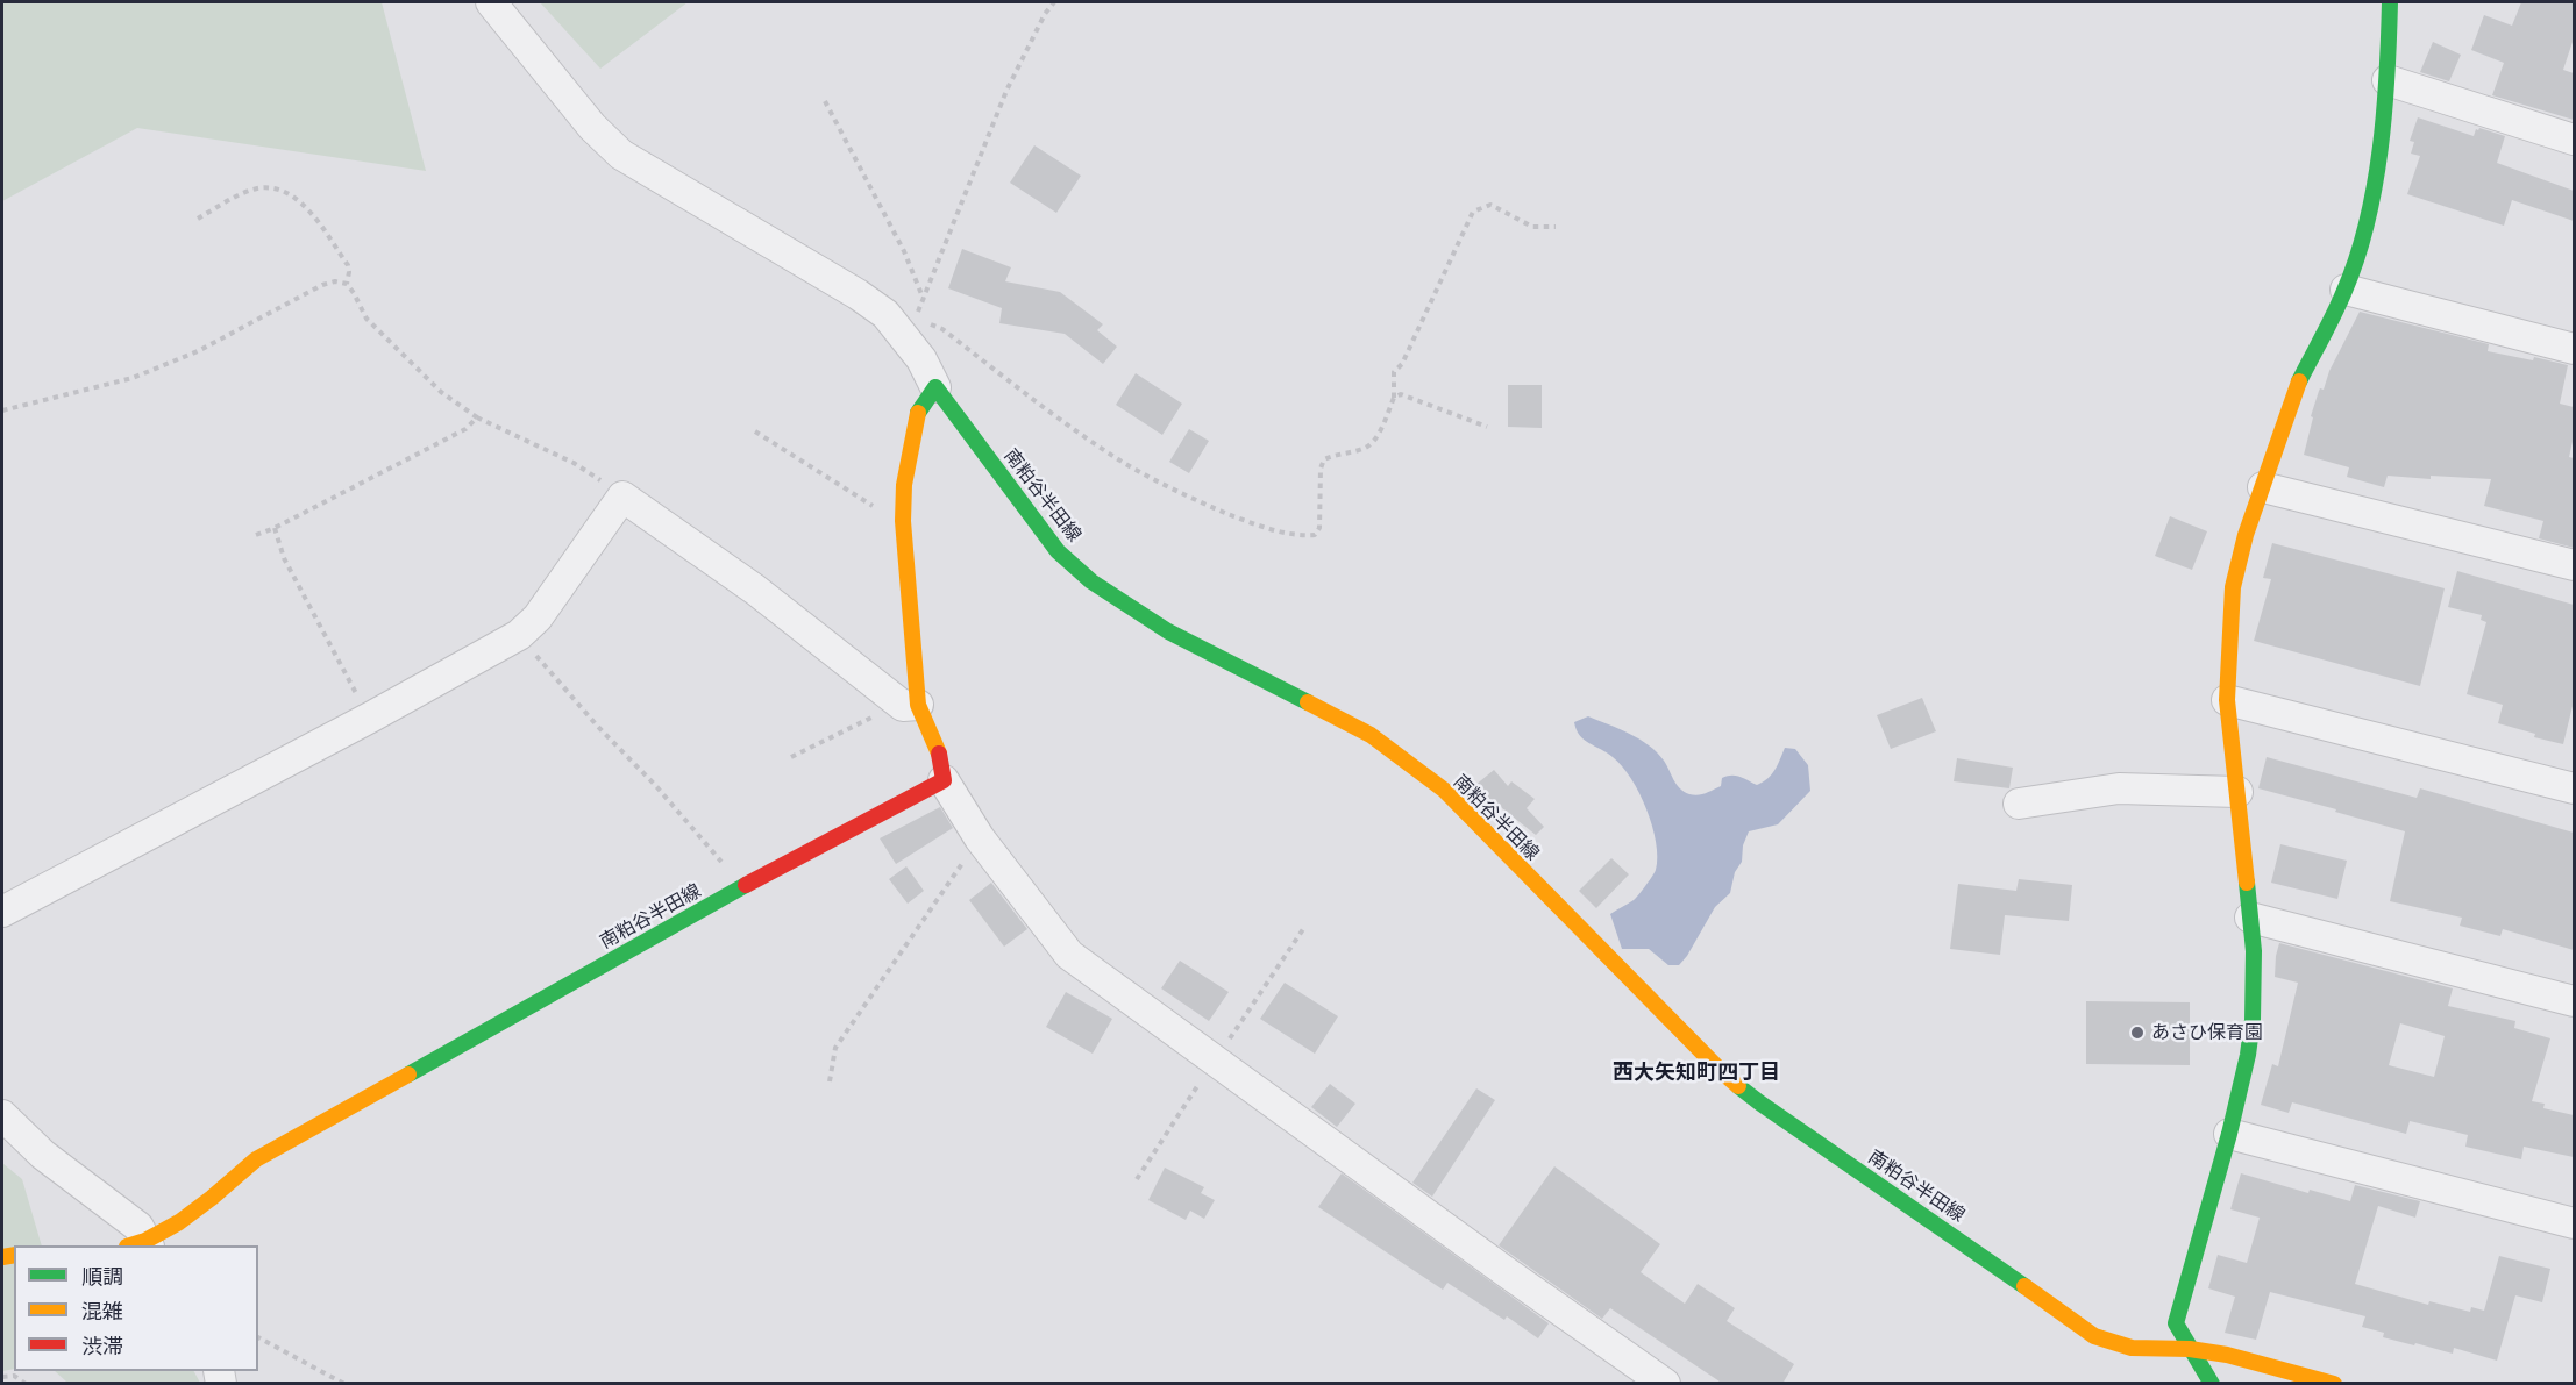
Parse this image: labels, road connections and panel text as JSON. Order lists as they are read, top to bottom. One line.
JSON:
{"streets":{"main road":["南粕谷半田線"]},"districts":["西大矢知町四丁目"],"places":["あさひ保育園"],"legend":["順調","混雑","渋滞"]}
